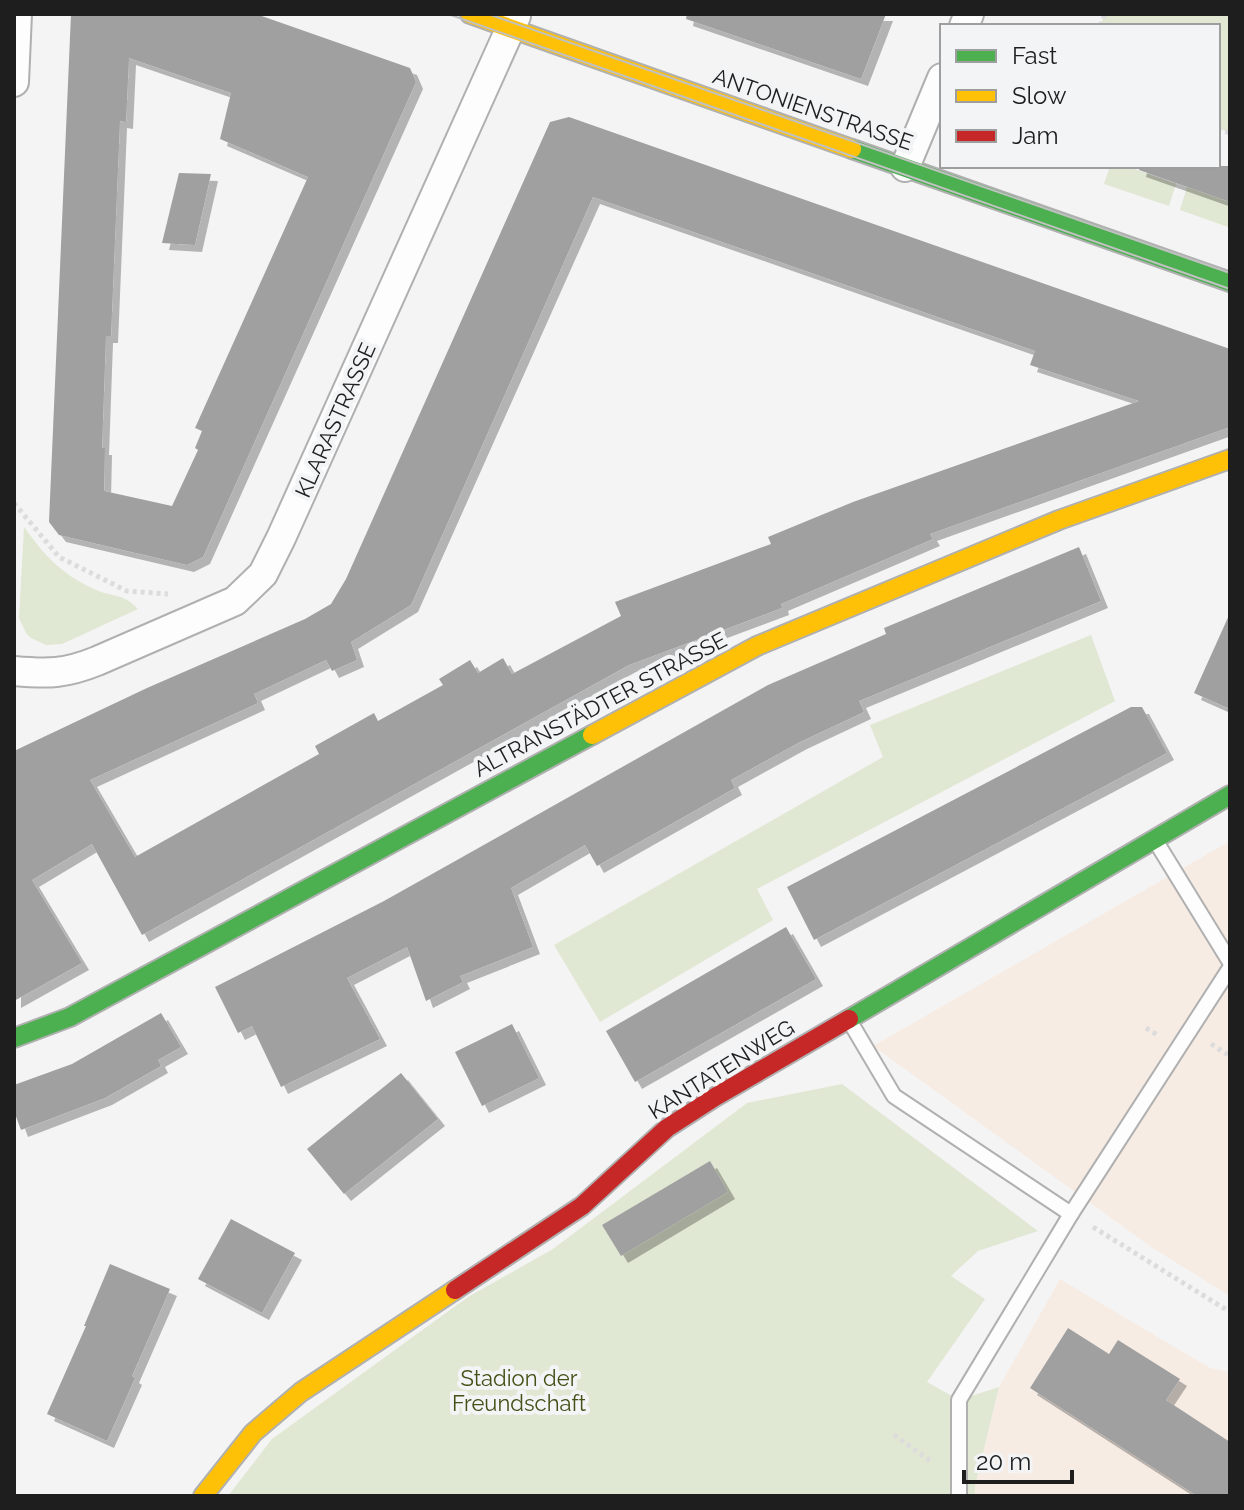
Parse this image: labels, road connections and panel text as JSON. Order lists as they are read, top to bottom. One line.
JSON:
{"streets":{"street":["ANTONIENSTRASSE","KLARASTRASSE","ALTRANSTÄDTER STRASSE","KANTATENWEG"]},"crossings":[["ANTONIENSTRASSE","KLARASTRASSE"]],"parks":["Stadion der Freundschaft"],"legend":["Fast","Slow","Jam"],"scale_bar":"20 m"}
